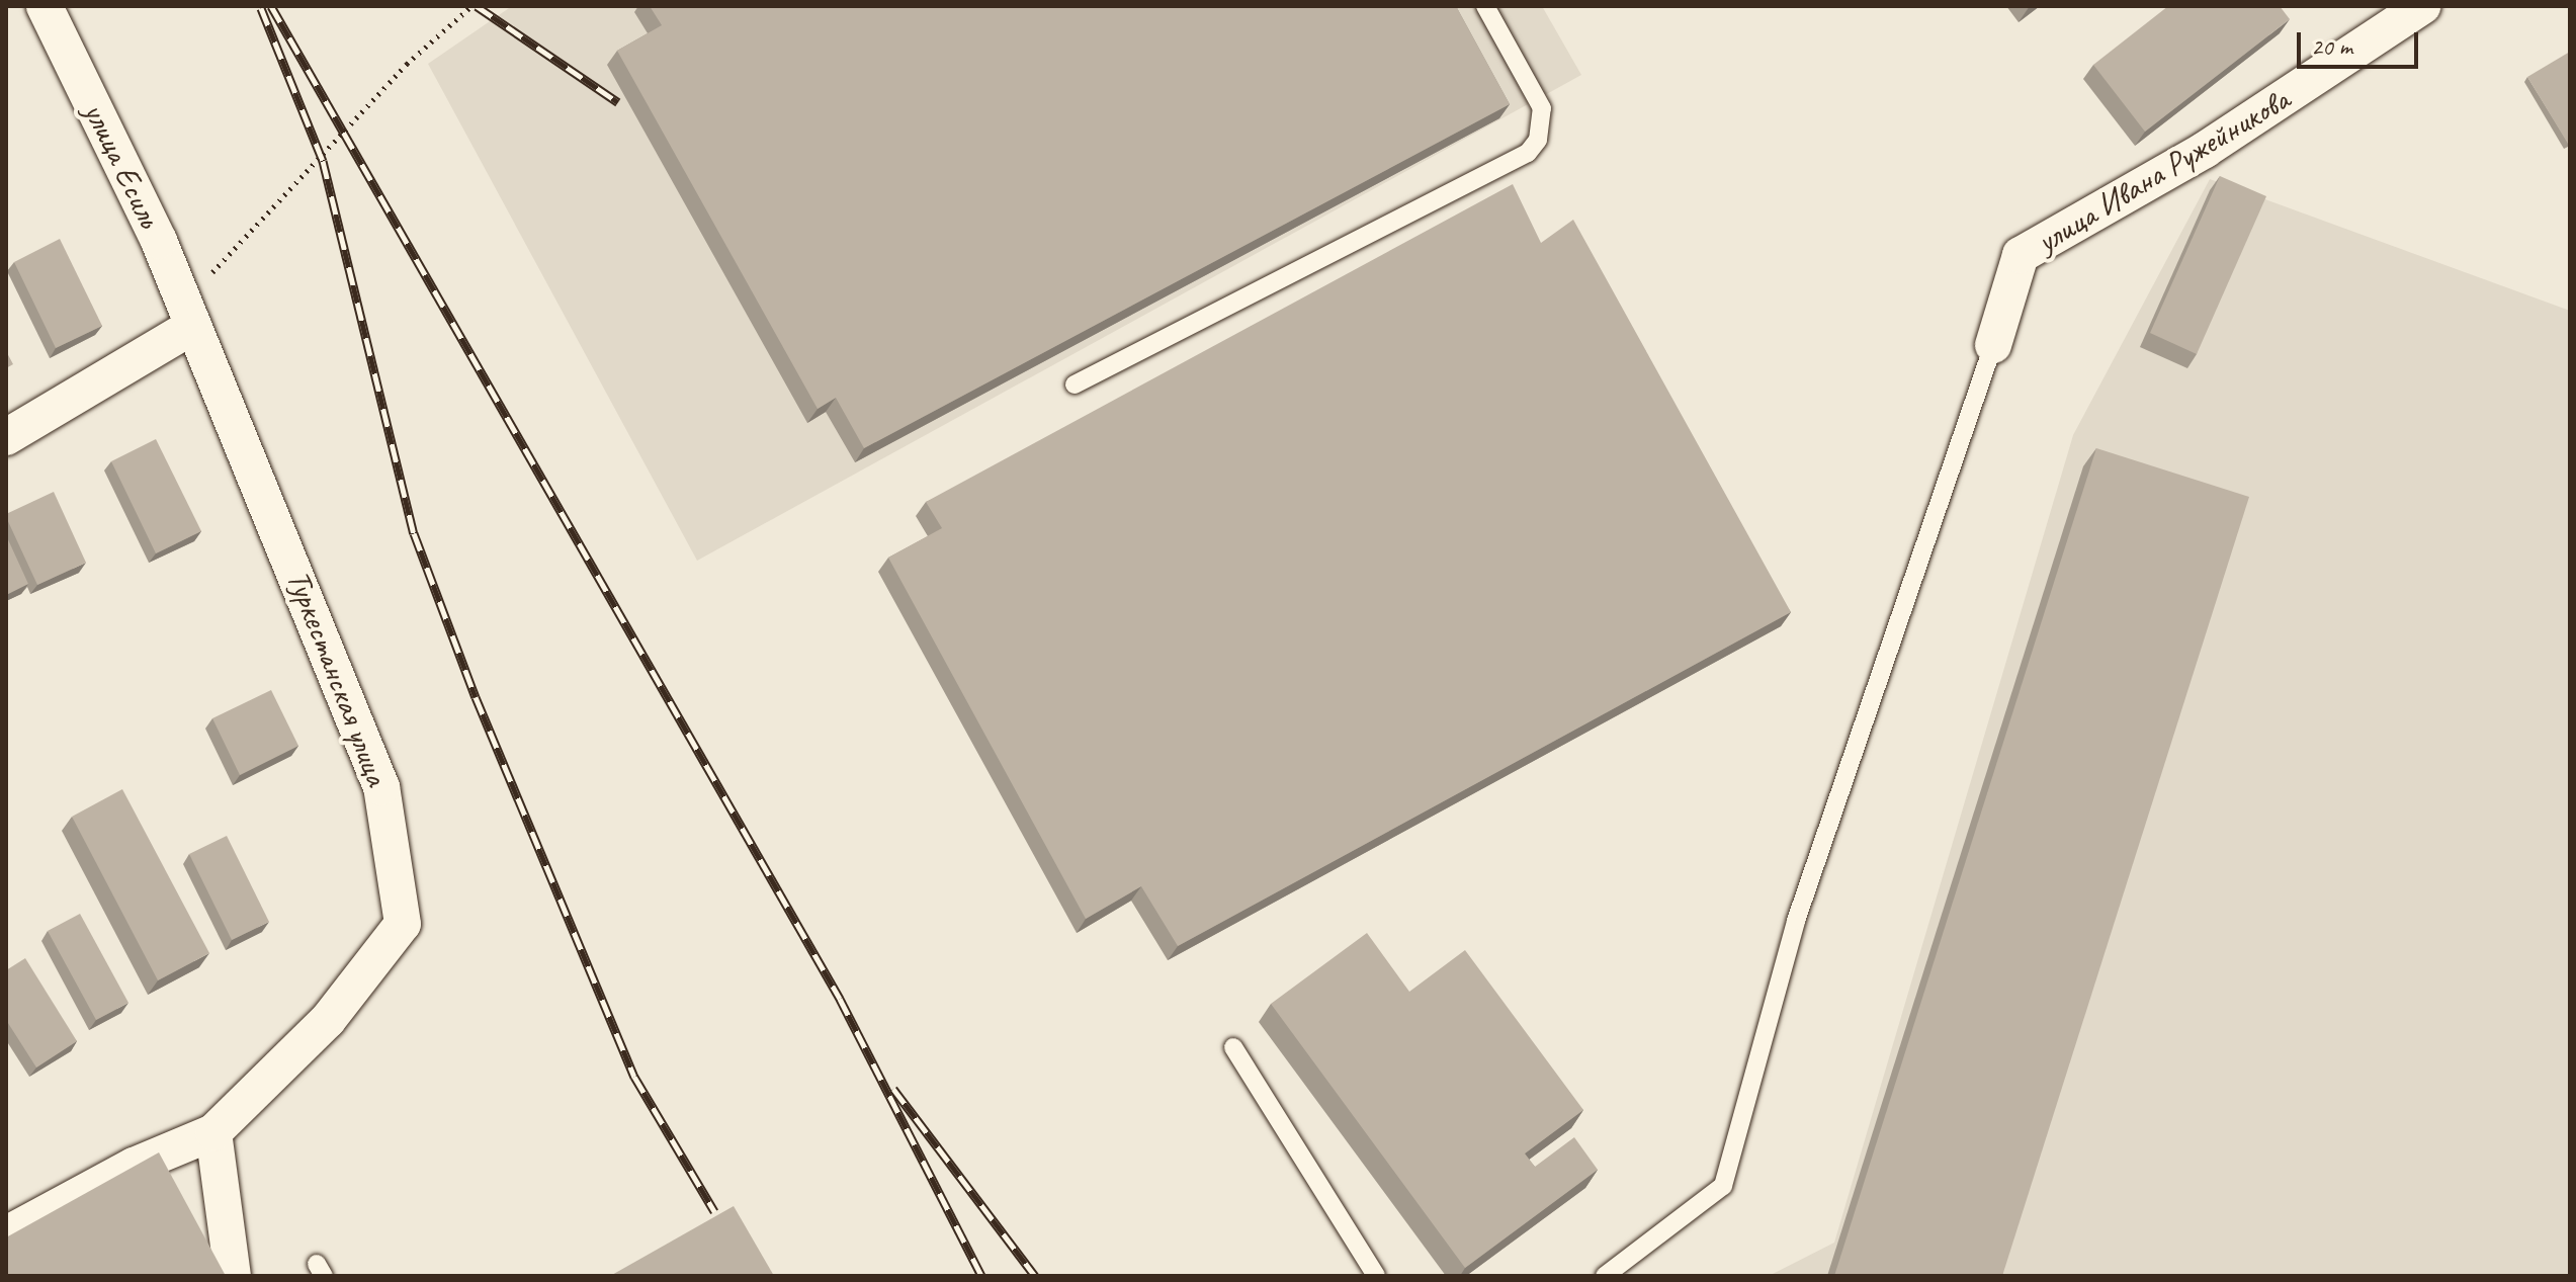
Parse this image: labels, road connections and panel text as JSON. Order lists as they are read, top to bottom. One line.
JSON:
{"streets":{"street":["улица Есиль","улица Ивана Ружейникова","Туркестанская улица"]},"crossings":[["улица Есиль","Туркестанская улица"]],"scale_bar":"20 m"}
